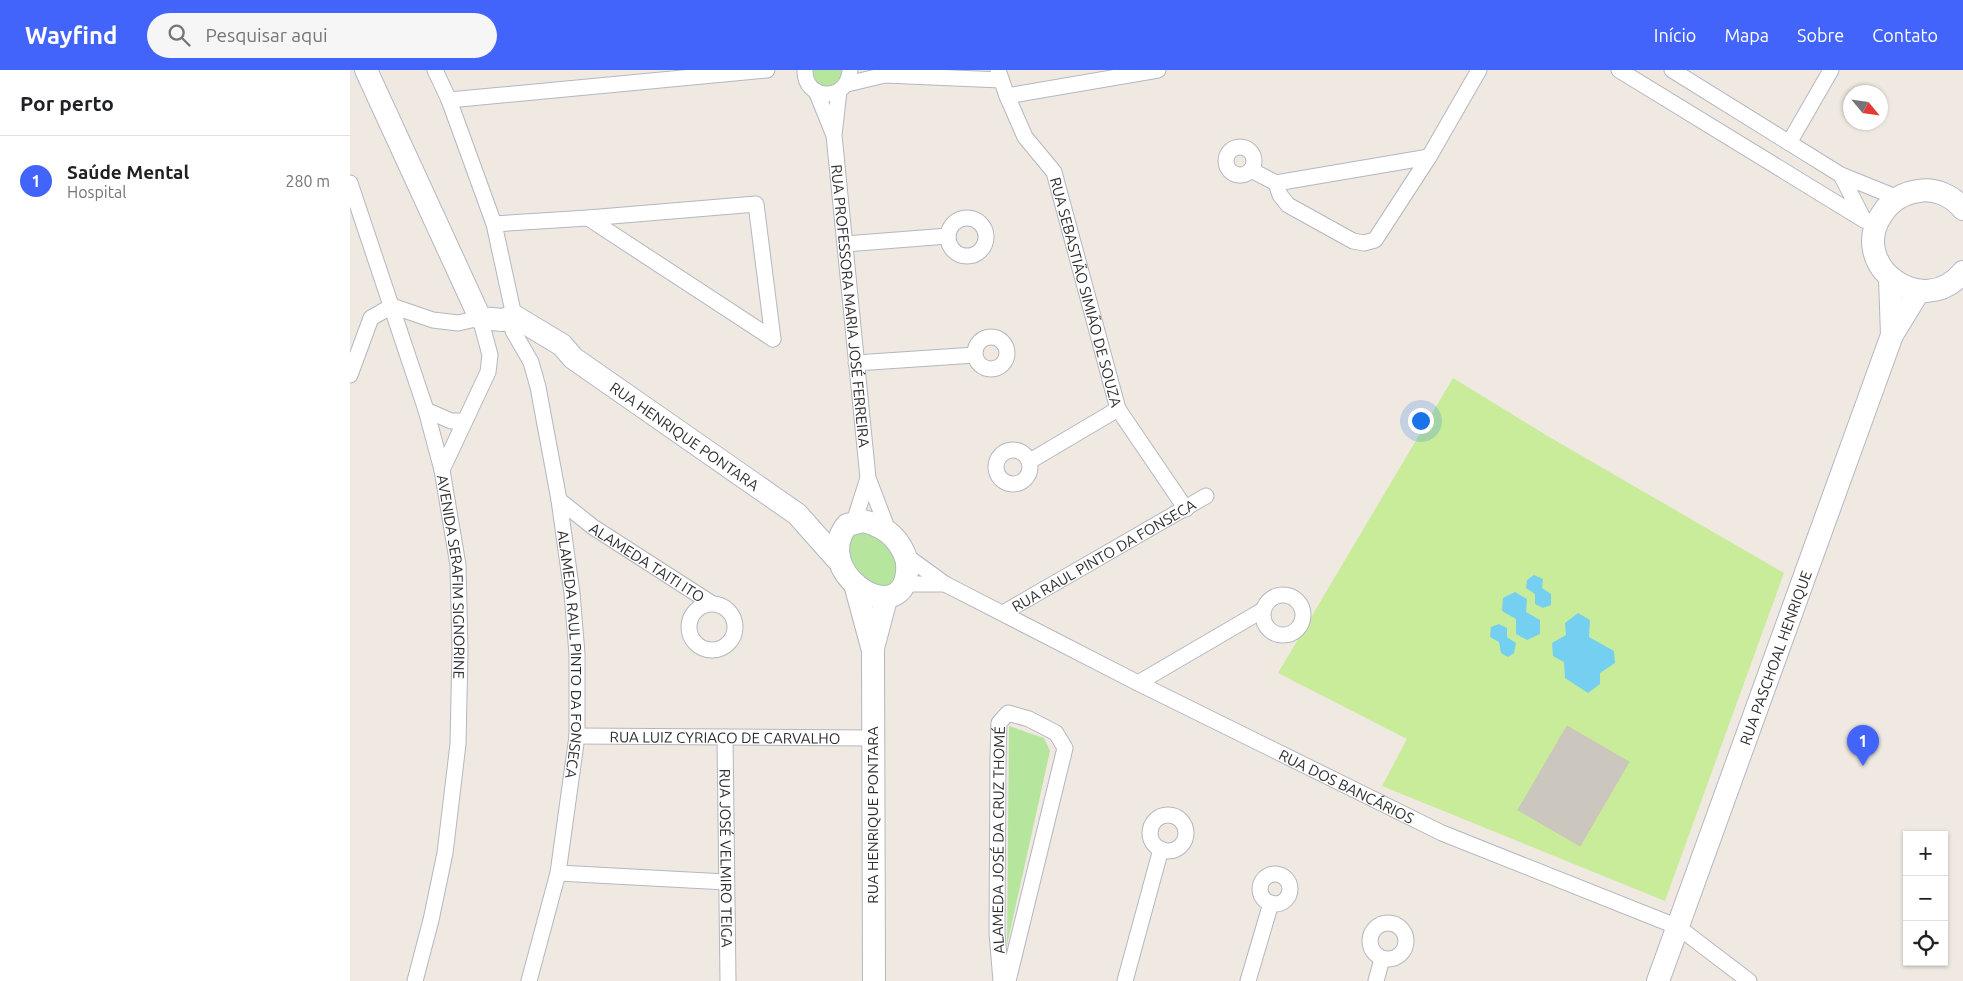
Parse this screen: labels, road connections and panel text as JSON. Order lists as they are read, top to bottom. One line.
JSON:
{"streets":{"street":["RUA SEBASTIÃO SIMIÃO DE SOUZA","RUA PROFESSORA MARIA JOSÉ FERREIRA","RUA HENRIQUE PONTARA","RUA RAUL PINTO DA FONSECA","ALAMEDA TAITI ITO","AVENIDA SERAFIM SIGNORINE","ALAMEDA RAUL PINTO DA FONSECA","RUA PASCHOAL HENRIQUE","RUA LUIZ CYRIACO DE CARVALHO","RUA DOS BANCÁRIOS","ALAMEDA JOSÉ DA CRUZ THOMÉ","RUA JOSÉ VELMIRO TEIGA"]},"crossings":[["RUA SEBASTIÃO SIMIÃO DE SOUZA","RUA RAUL PINTO DA FONSECA"],["RUA PROFESSORA MARIA JOSÉ FERREIRA","RUA HENRIQUE PONTARA"],["RUA PROFESSORA MARIA JOSÉ FERREIRA","RUA DOS BANCÁRIOS"],["RUA HENRIQUE PONTARA","ALAMEDA RAUL PINTO DA FONSECA"],["RUA HENRIQUE PONTARA","RUA LUIZ CYRIACO DE CARVALHO"],["RUA HENRIQUE PONTARA","RUA DOS BANCÁRIOS"],["RUA RAUL PINTO DA FONSECA","RUA DOS BANCÁRIOS"],["ALAMEDA TAITI ITO","ALAMEDA RAUL PINTO DA FONSECA"],["ALAMEDA RAUL PINTO DA FONSECA","RUA LUIZ CYRIACO DE CARVALHO"],["RUA PASCHOAL HENRIQUE","RUA DOS BANCÁRIOS"],["RUA LUIZ CYRIACO DE CARVALHO","RUA JOSÉ VELMIRO TEIGA"]],"north":"bottom right","page":{"header":"Wayfind","search":"Pesquisar aqui","nav":["Início","Mapa","Sobre","Contato"],"heading":"Por perto","list":[{"mark":"1","name":"Saúde Mental","note":"Hospital","value":"280 m"}],"pins":"1","map_buttons":["+","−"]}}
